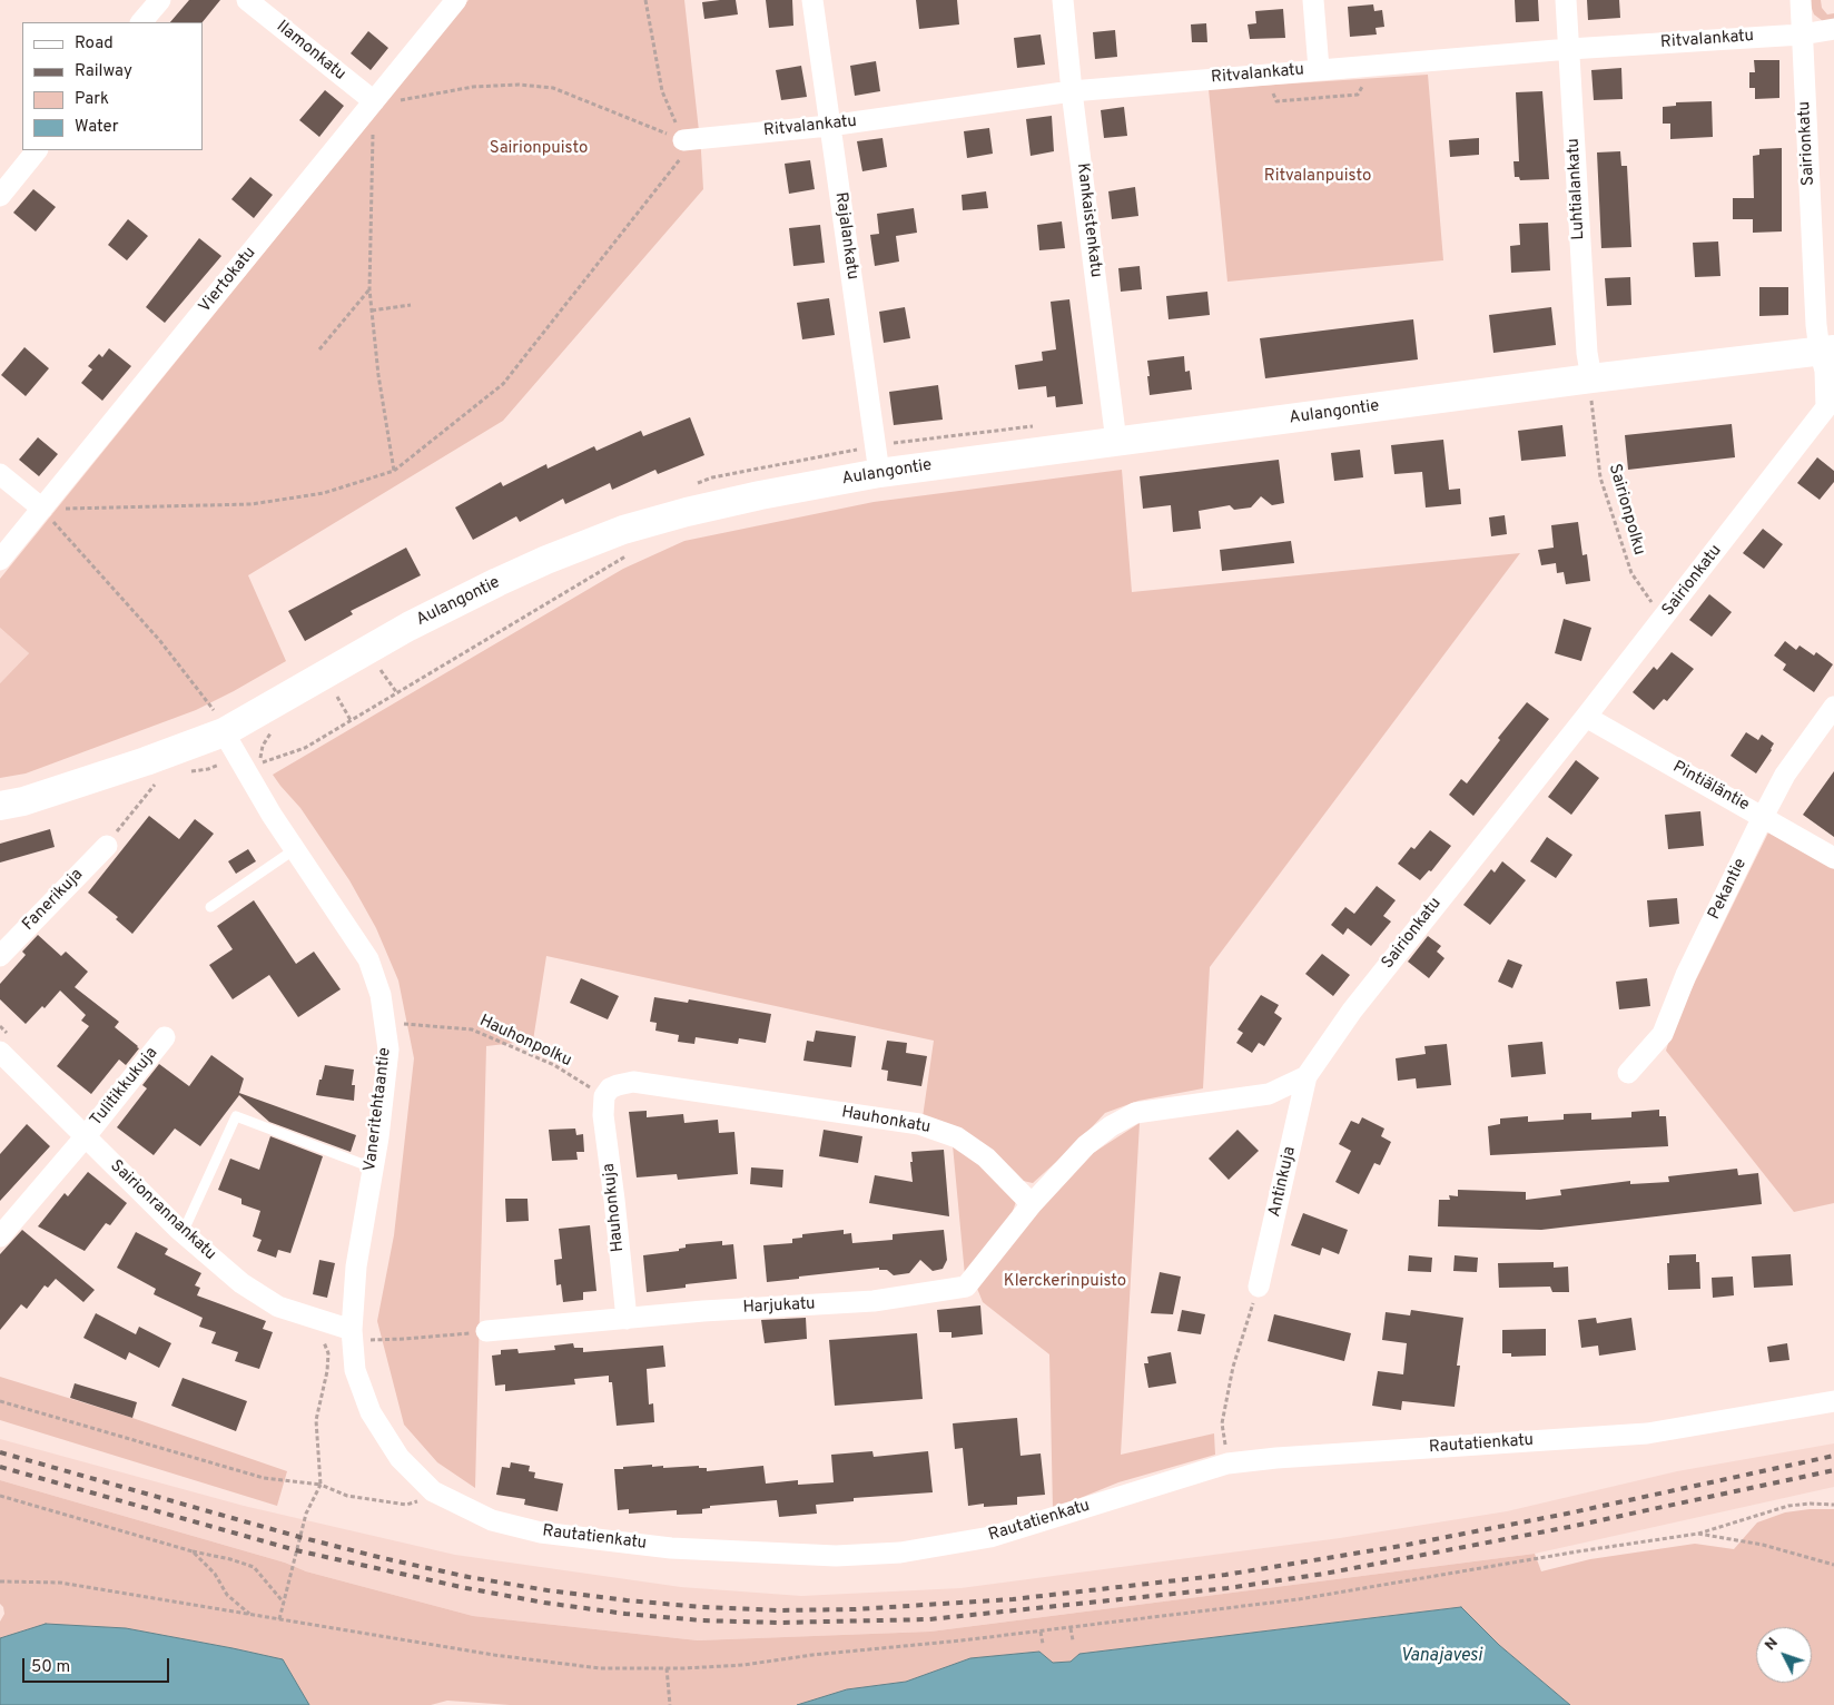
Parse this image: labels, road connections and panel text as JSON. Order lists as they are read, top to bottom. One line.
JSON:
{"streets":{"main road":["Aulangontie"],"street":["Ritvalankatu","Ilamonkatu","Sairionkatu","Luhtialankatu","Kankaistenkatu","Rajalankatu","Viertokatu","Pintiäläntie","Pekantie","Fanerikuja","Tulitikkukuja","Vaneritehtaantie","Hauhonkatu","Antinkuja","Hauhonkuja","Sairionrannankatu","Harjukatu","Rautatienkatu"],"path":["Sairionpolku","Hauhonpolku"]},"crossings":[["Ritvalankatu","Sairionkatu"],["Ritvalankatu","Luhtialankatu"],["Ritvalankatu","Kankaistenkatu"],["Ritvalankatu","Rajalankatu"],["Ilamonkatu","Viertokatu"],["Sairionkatu","Aulangontie"],["Sairionkatu","Sairionpolku"],["Sairionkatu","Pintiäläntie"],["Sairionkatu","Antinkuja"],["Luhtialankatu","Aulangontie"],["Luhtialankatu","Sairionpolku"],["Kankaistenkatu","Aulangontie"],["Rajalankatu","Aulangontie"],["Aulangontie","Sairionpolku"],["Aulangontie","Vaneritehtaantie"],["Pintiäläntie","Pekantie"],["Hauhonpolku","Hauhonkatu"],["Hauhonpolku","Hauhonkuja"],["Tulitikkukuja","Sairionrannankatu"],["Vaneritehtaantie","Sairionrannankatu"],["Vaneritehtaantie","Rautatienkatu"],["Hauhonkatu","Hauhonkuja"],["Hauhonkatu","Harjukatu"],["Hauhonkuja","Harjukatu"],["Sairionrannankatu","Rautatienkatu"]],"water":["Vanajavesi"],"parks":["Sairionpuisto","Ritvalanpuisto","Klerckerinpuisto"],"legend":["Road","Railway","Park","Water"],"scale_bar":"50 m","north":"top left"}
